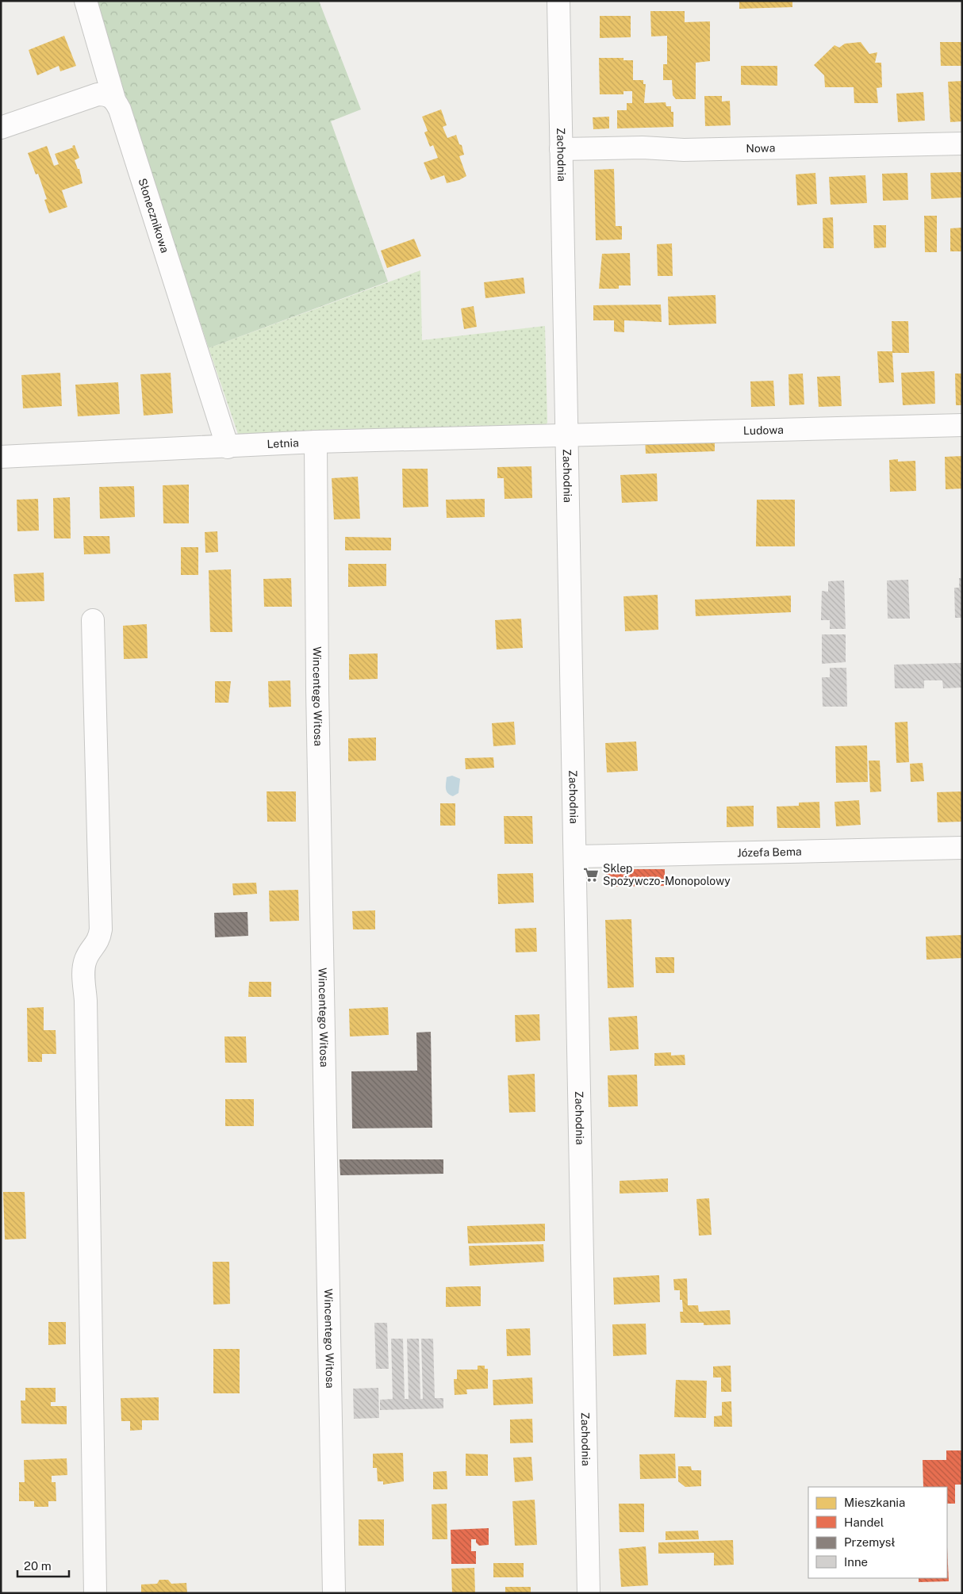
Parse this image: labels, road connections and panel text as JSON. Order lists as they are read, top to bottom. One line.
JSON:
{"streets":{"street":["Nowa","Zachodnia","Słonecznikowa","Ludowa","Letnia","Wincentego Witosa","Józefa Bema"]},"crossings":[["Nowa","Zachodnia"],["Zachodnia","Ludowa"],["Zachodnia","Letnia"],["Zachodnia","Józefa Bema"],["Słonecznikowa","Letnia"],["Ludowa","Letnia"],["Letnia","Wincentego Witosa"]],"places":{"supermarket":["Sklep Spożywczo-Monopolowy"]},"legend":["Mieszkania","Handel","Przemysł","Inne"],"scale_bar":"20 m"}
